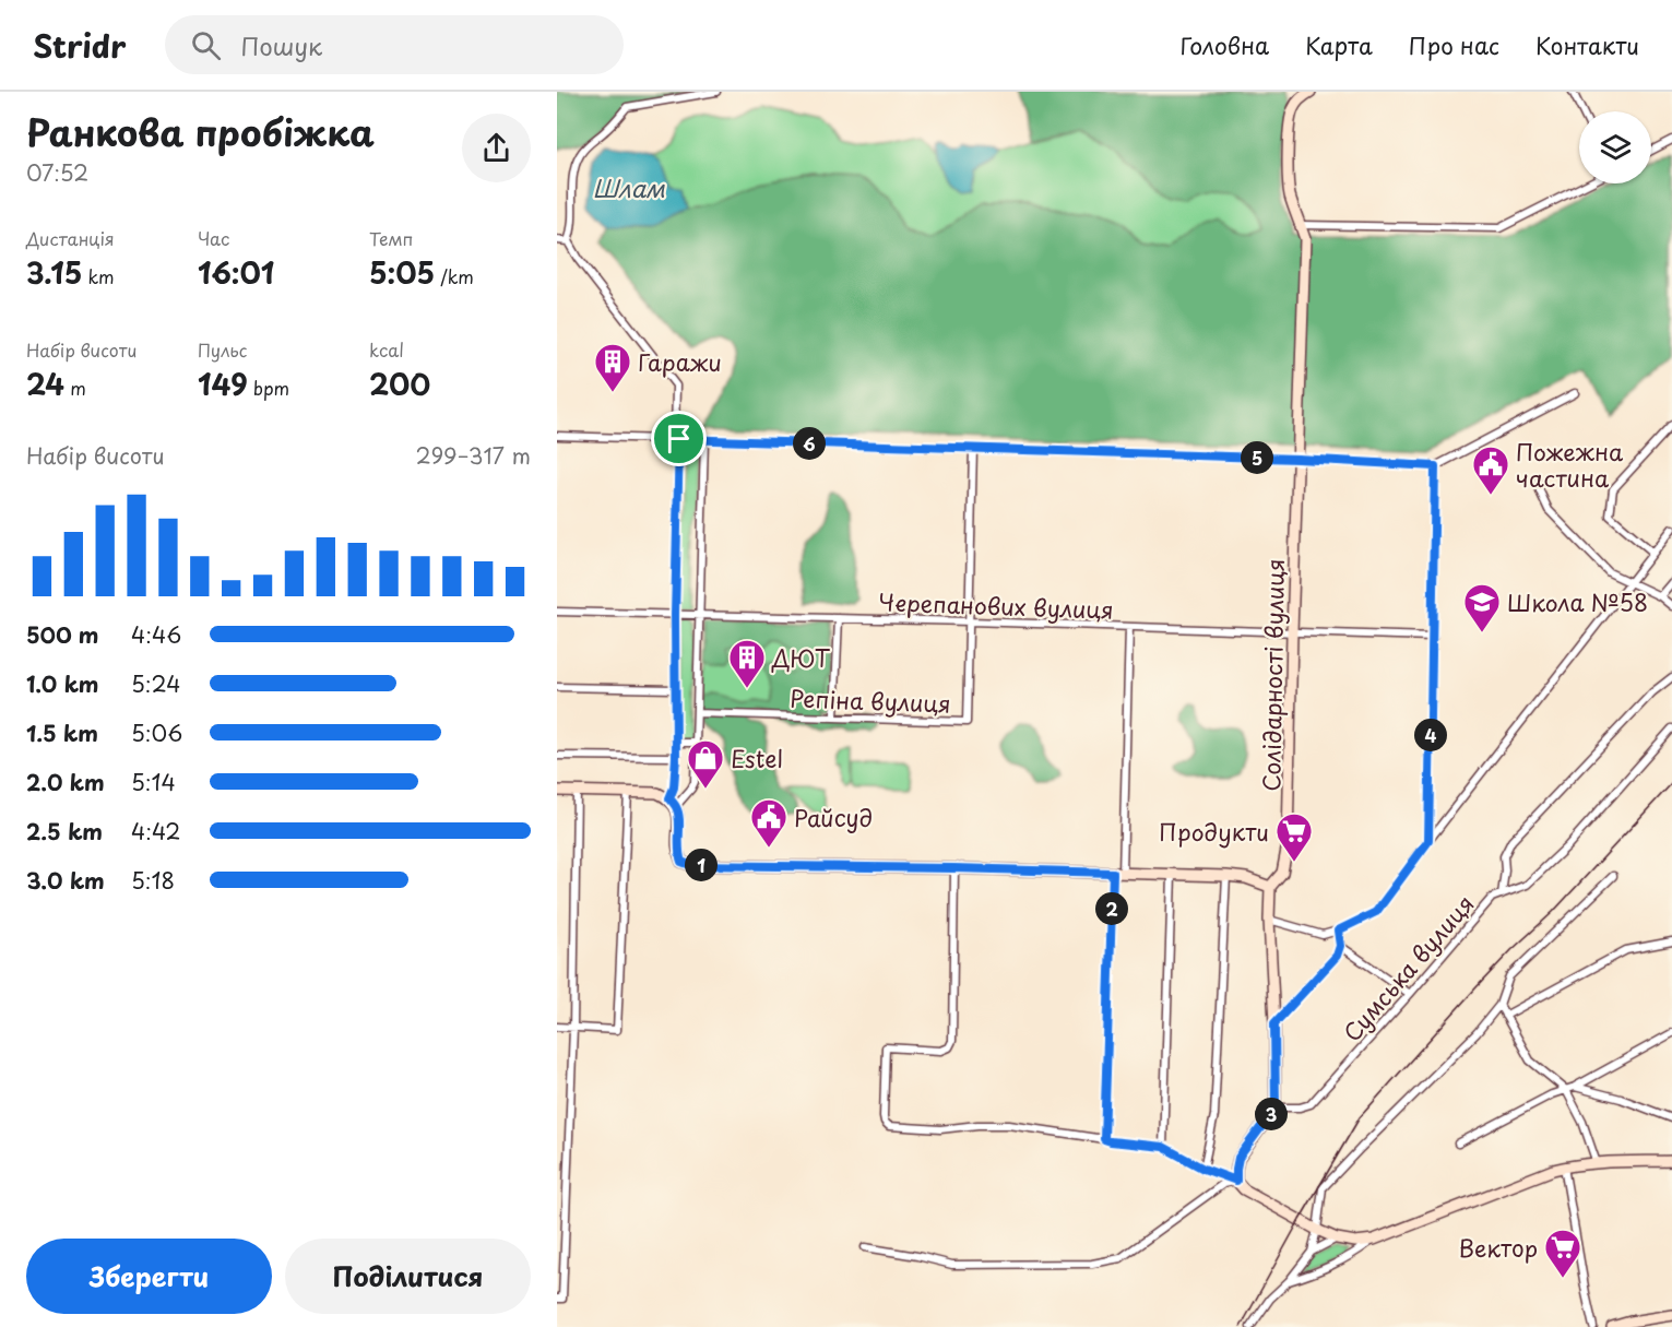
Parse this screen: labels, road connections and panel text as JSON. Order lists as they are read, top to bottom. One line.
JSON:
{"streets":{"street":["Черепанових вулиця","Солідарності вулиця","Репiна вулиця","Сумська вулиця"]},"crossings":[["Черепанових вулиця","Солідарності вулиця"],["Черепанових вулиця","Репiна вулиця"],["Солідарності вулиця","Сумська вулиця"]],"water":["Шлам"],"places":{"building":["Гаражи","ДЮТ"],"public building":["Пожежна частина","Райсуд"],"school or university":["Школа №58"],"shop":["Estel"],"supermarket":["Продукти","Вектор"]},"page":{"header":"Stridr","search":"Пошук","nav":["Головна","Карта","Про нас","Контакти"],"heading":["Ранкова пробіжка","07:52"],"stats":[["Дистанція","3.15 km"],["Час","16:01"],["Темп","5:05 /km"],["Набір висоти","24 m"],["Пульс","149 bpm"],["kcal","200"]],"chart":["Набір висоти","299–317 m"],"pins":["6","5","4","1","2","3"],"list":[{"name":"500 m","note":"4:46"},{"name":"1.0 km","note":"5:24"},{"name":"1.5 km","note":"5:06"},{"name":"2.0 km","note":"5:14"},{"name":"2.5 km","note":"4:42"},{"name":"3.0 km","note":"5:18"}],"buttons":["Зберегти","Поділитися"]}}
